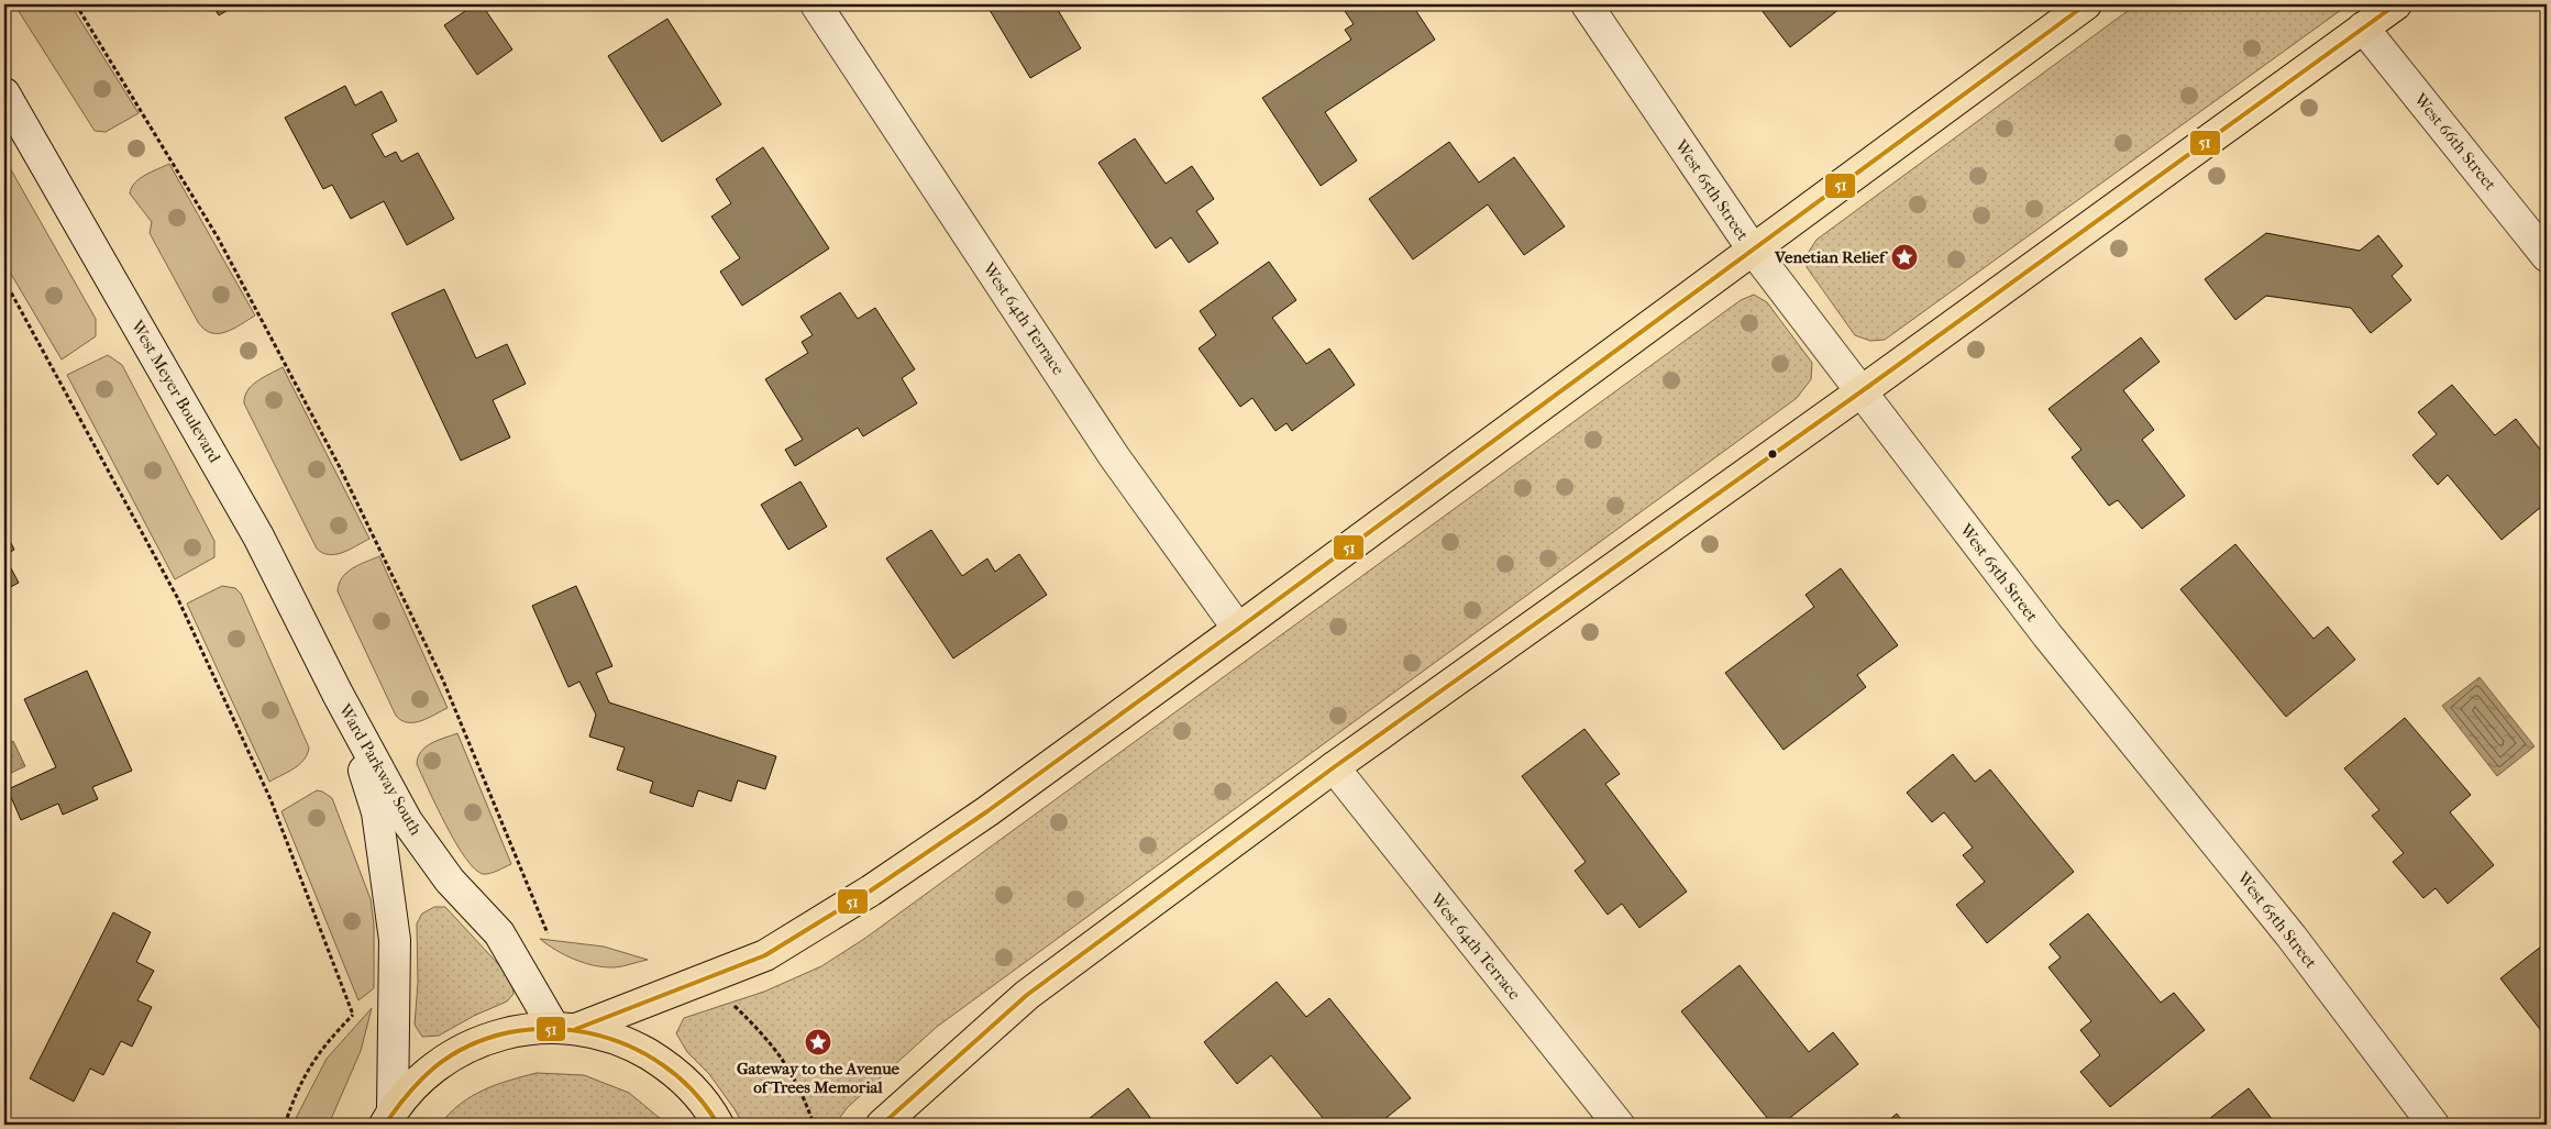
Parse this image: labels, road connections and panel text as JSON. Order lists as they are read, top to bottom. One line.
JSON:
{"streets":{"street":["West 66th Street","West 65th Street","West 64th Terrace","West Meyer Boulevard","Ward Parkway South"]},"crossings":[["West Meyer Boulevard","Ward Parkway South"]],"places":{"place":["Venetian Relief","Gateway to the Avenue of Trees Memorial"]},"lines":["transit line 51"]}
